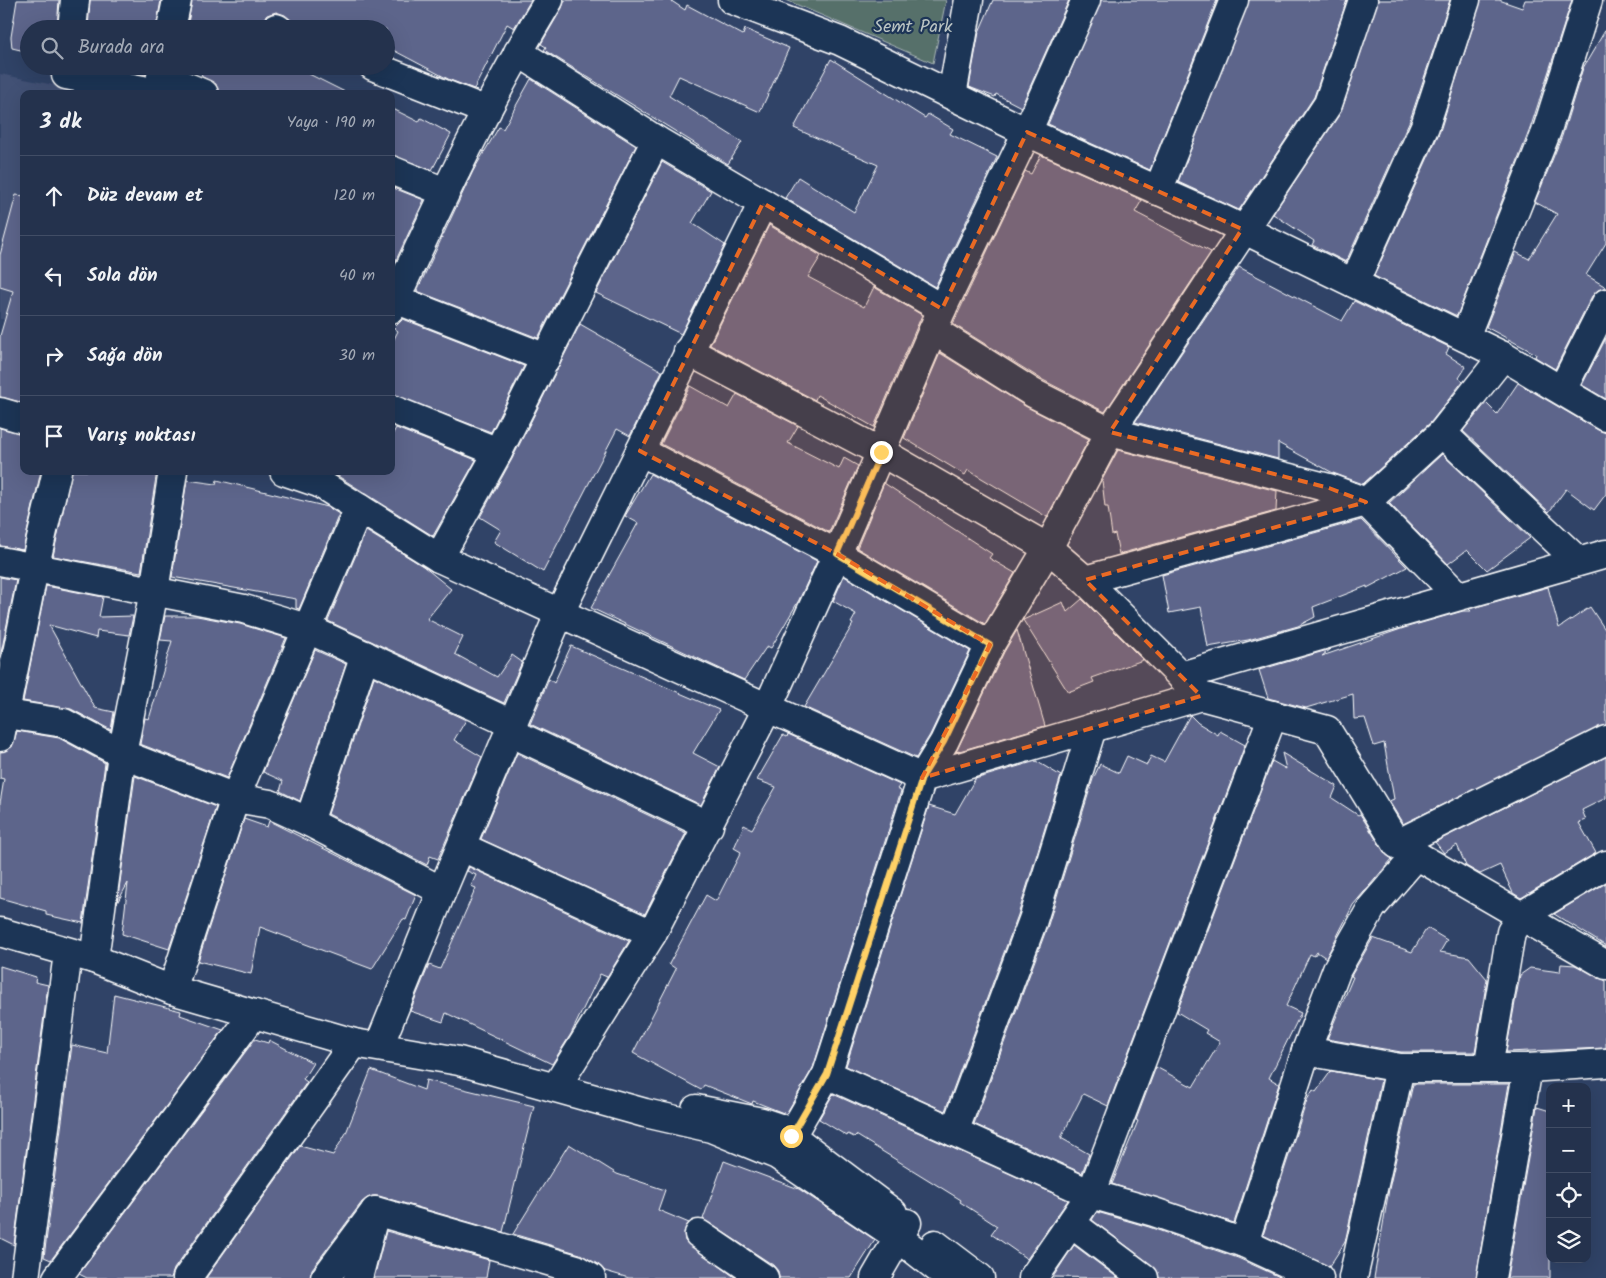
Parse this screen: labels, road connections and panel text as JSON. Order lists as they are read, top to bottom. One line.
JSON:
{"parks":["Semt Park"],"page":{"search":"Burada ara","heading":["3 dk","Yaya · 190 m"],"list":[["Düz devam et","120 m"],["Sola dön","40 m"],["Sağa dön","30 m"],"Varış noktası"],"map_buttons":["+","−"]}}
